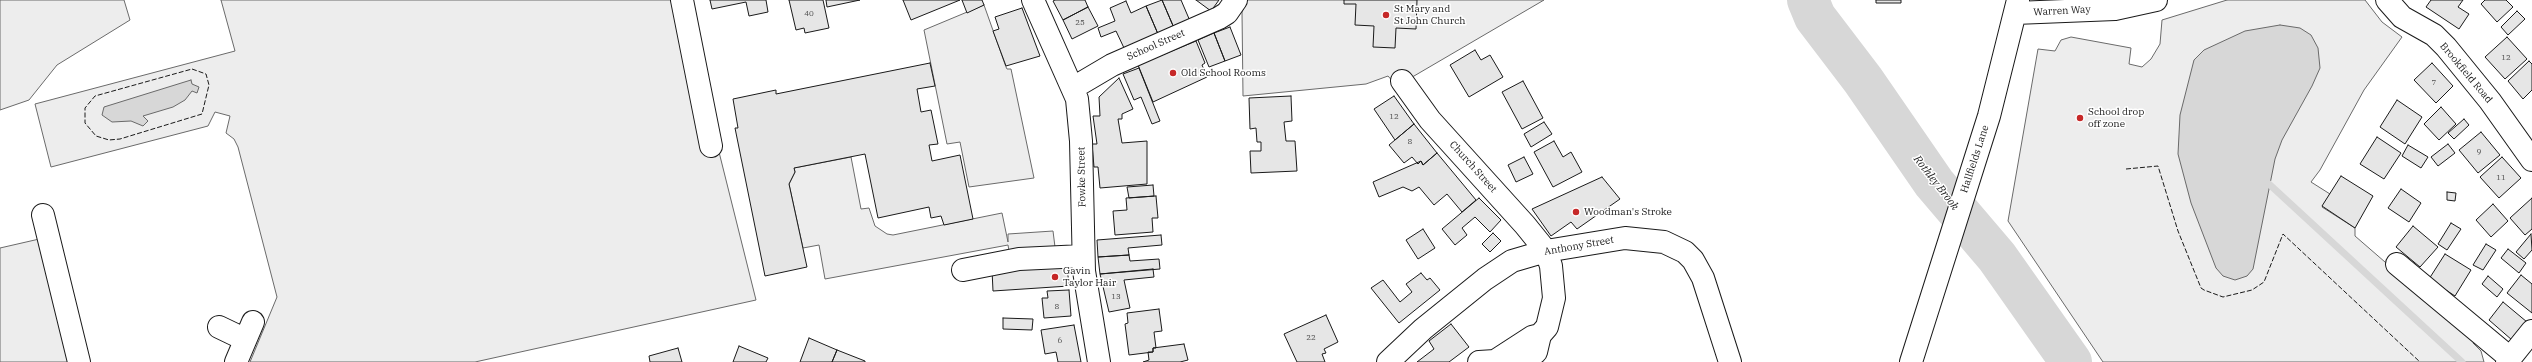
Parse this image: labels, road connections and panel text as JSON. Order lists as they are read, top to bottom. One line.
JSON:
{"streets":{"street":["Warren Way","School Street","Brookfield Road","Hallfields Lane","Church Street","Fowke Street","Anthony Street"]},"crossings":[["Warren Way","Hallfields Lane"],["School Street","Fowke Street"],["Church Street","Anthony Street"]],"water":["Rothley Brook"],"places":["St Mary and St John Church","Old School Rooms","School drop off zone","Woodman's Stroke","Gavin Taylor Hair"],"house_numbers":["40","25","12","7","12","8","9","11","13","8","22","6"]}
